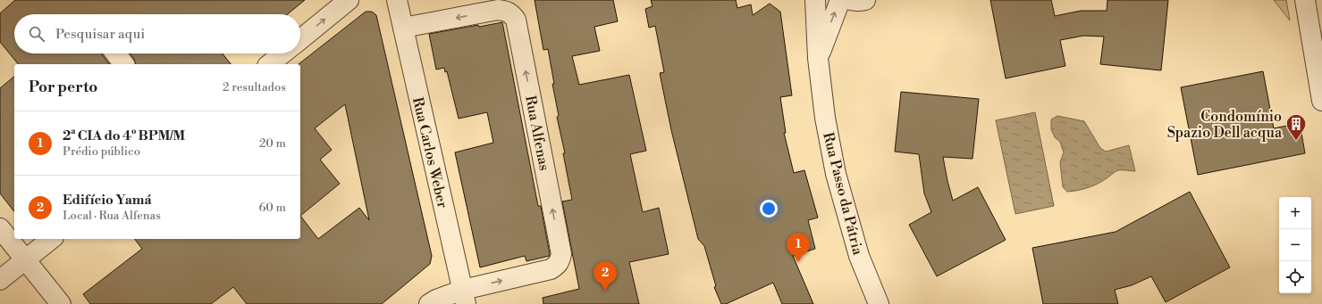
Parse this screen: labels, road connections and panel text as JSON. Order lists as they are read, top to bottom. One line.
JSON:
{"streets":{"street":["Rua Alfenas","Rua Carlos Weber","Rua Passo da Pátria"]},"crossings":[["Rua Alfenas","Rua Carlos Weber"]],"places":{"building":["Condomínio Spazio Dell acqua"]},"page":{"search":"Pesquisar aqui","heading":["Por perto","2 resultados"],"list":[{"mark":"1","name":"2ª CIA do 4º BPM/M","note":"Prédio público","value":"20 m"},{"mark":"2","name":"Edifício Yamá","note":"Local · Rua Alfenas","value":"60 m"}],"map_buttons":["+","−"],"pins":["1","2"]}}
